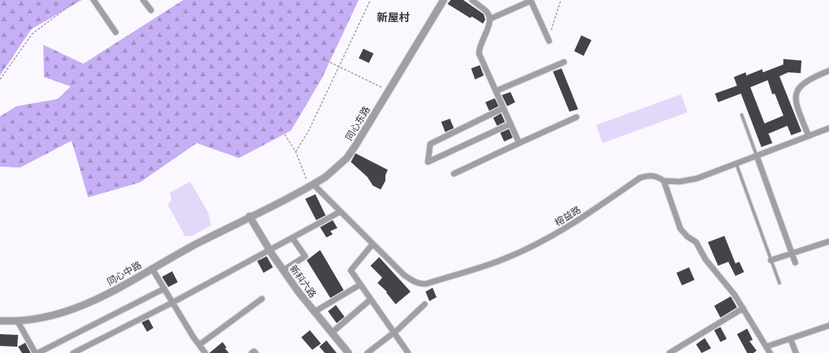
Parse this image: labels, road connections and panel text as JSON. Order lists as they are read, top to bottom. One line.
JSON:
{"streets":{"street":["同心东路","榕益路","同心中路","新科六路"]},"crossings":[["同心东路","榕益路"],["同心东路","同心中路"],["同心东路","新科六路"],["同心中路","新科六路"]],"districts":["新屋村"]}
